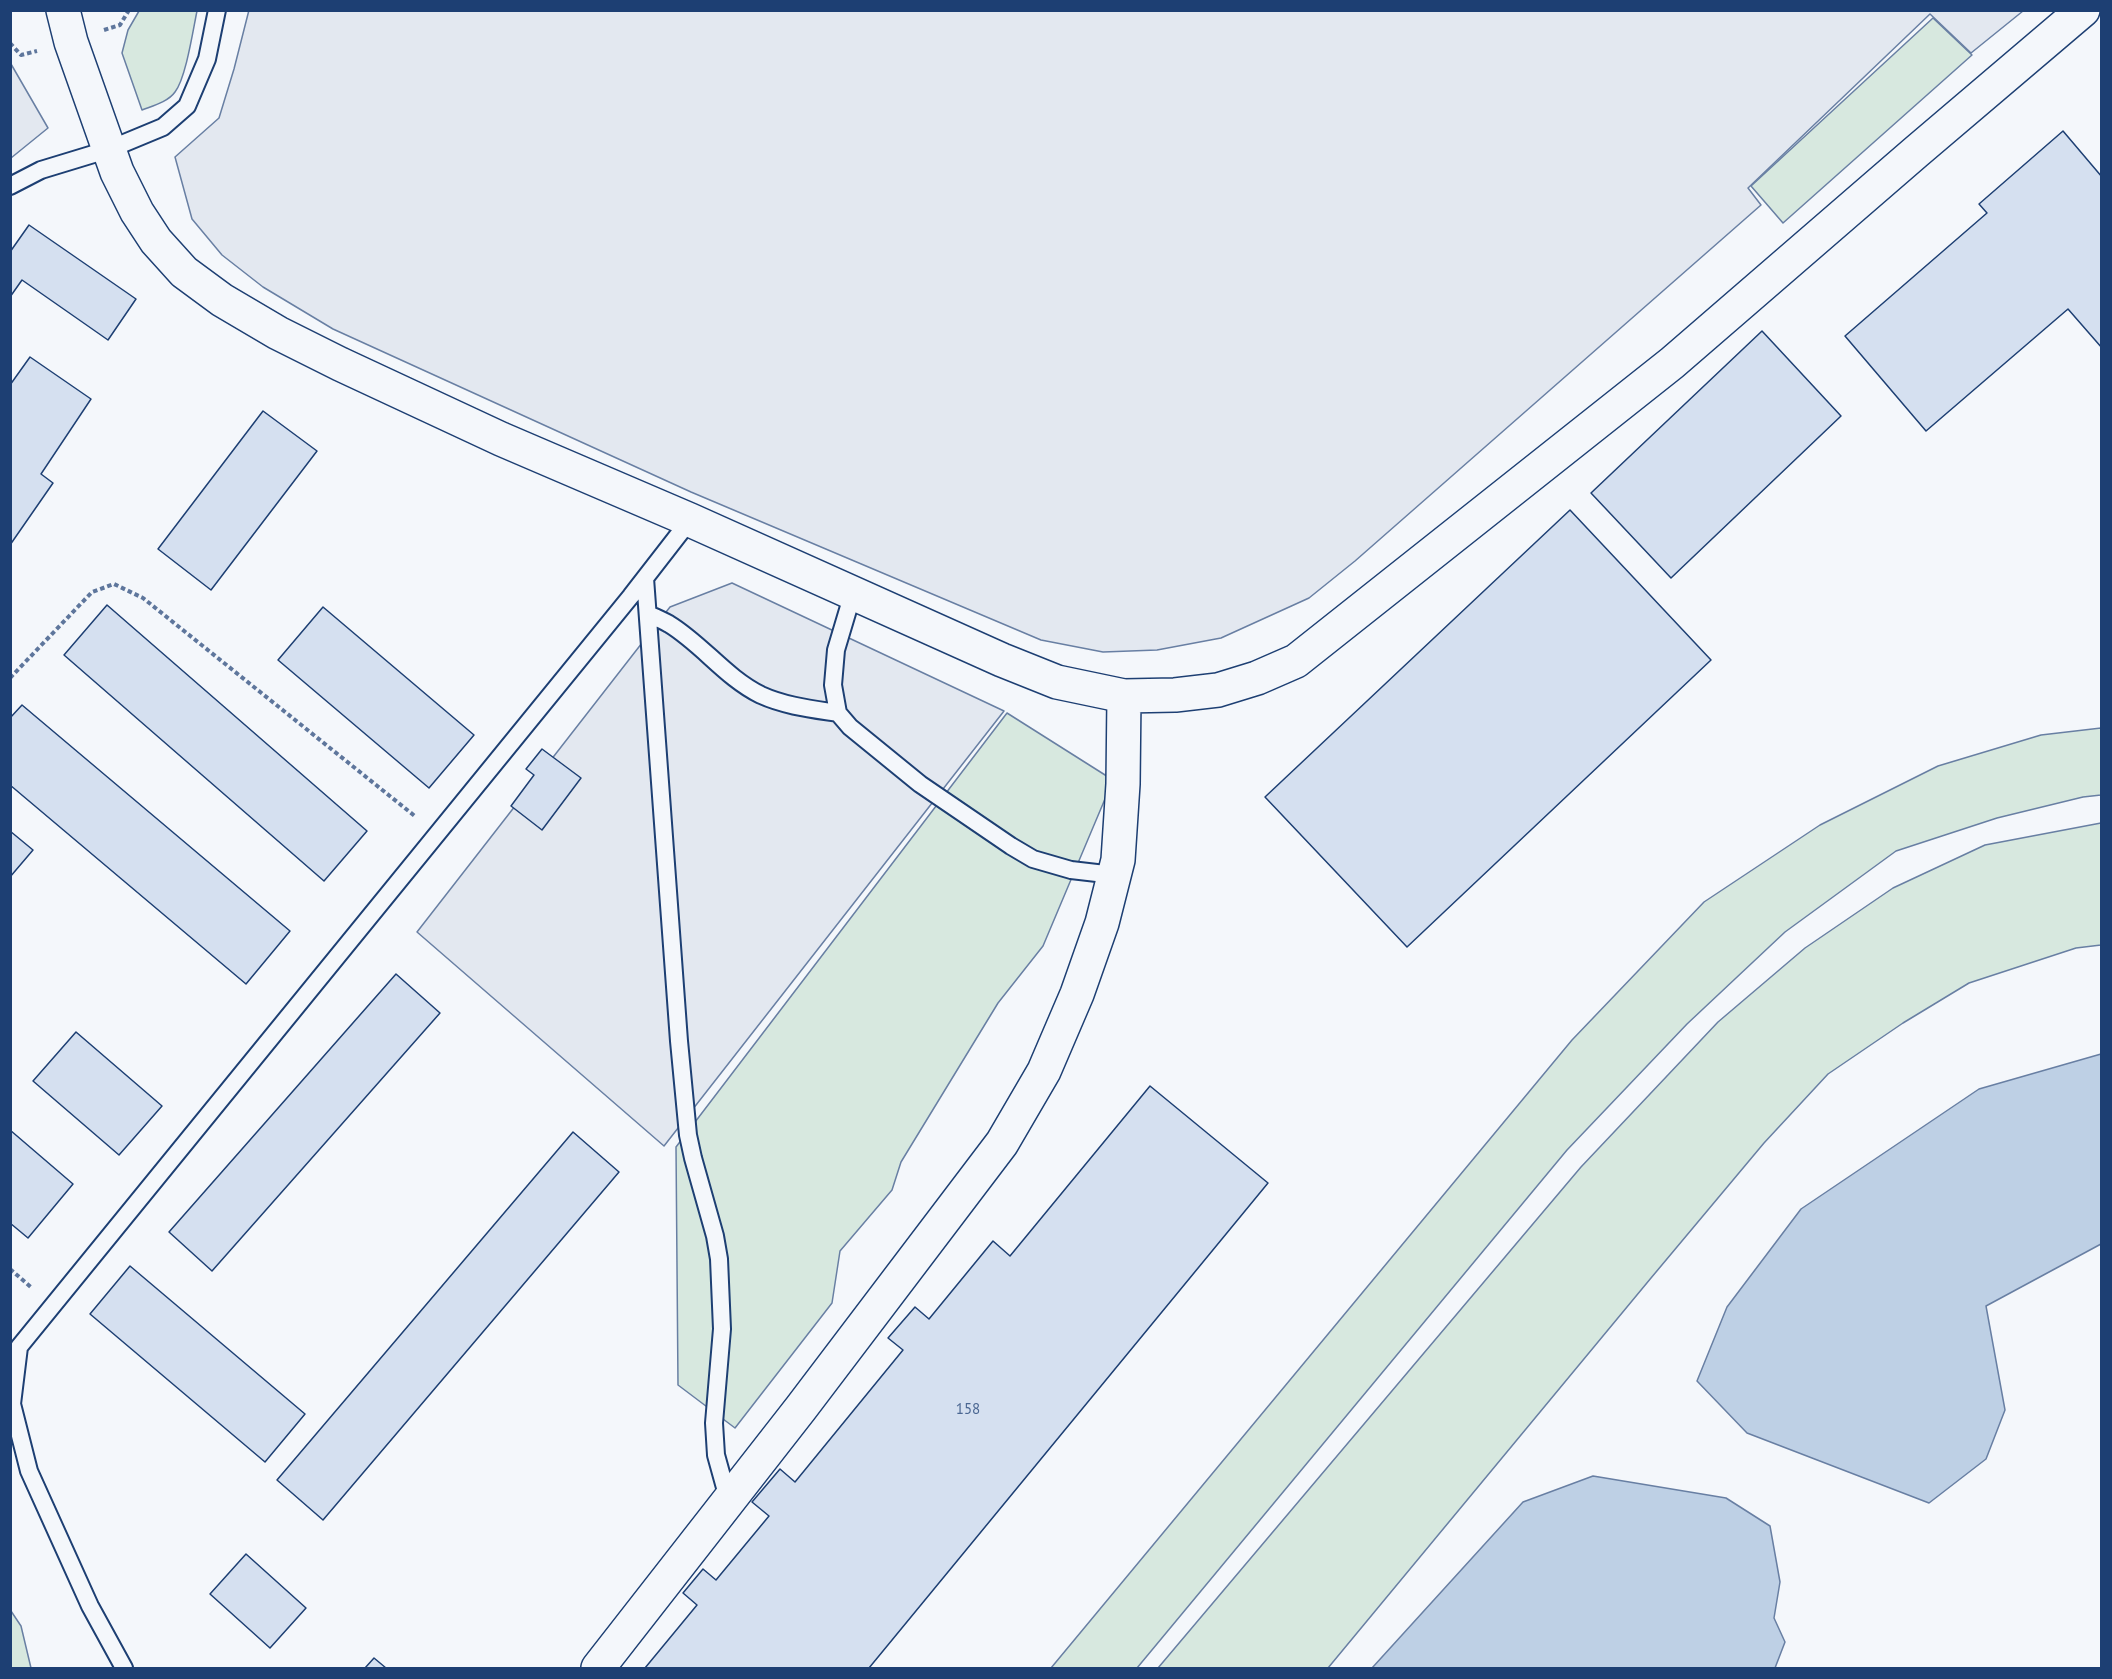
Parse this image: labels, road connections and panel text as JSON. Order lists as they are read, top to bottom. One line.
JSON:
{"house_numbers":["158"]}
